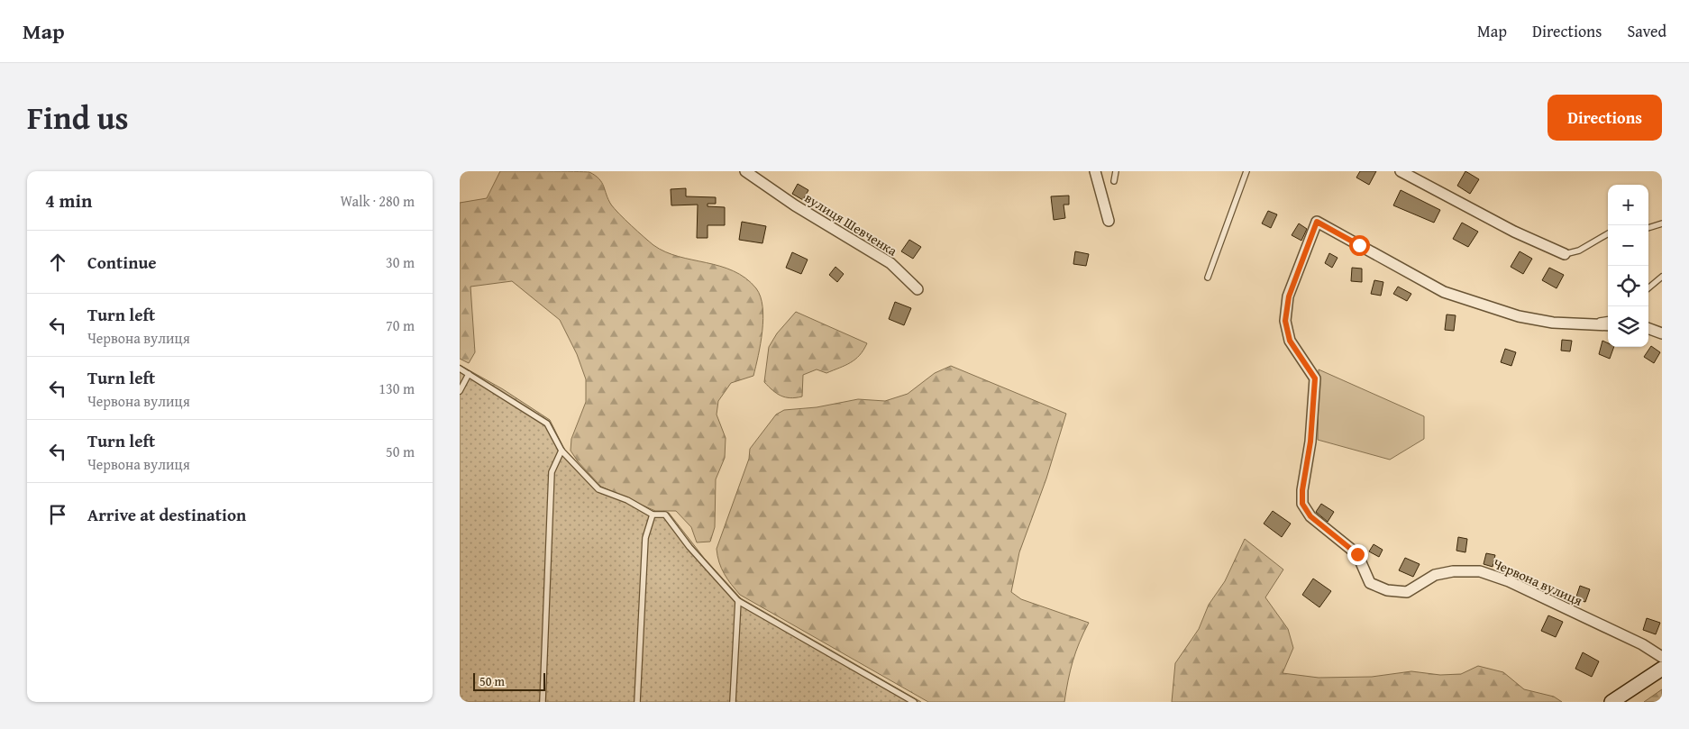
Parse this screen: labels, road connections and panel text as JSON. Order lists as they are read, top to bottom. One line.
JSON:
{"streets":{"street":["вулиця Шевченка","Червона вулиця"]},"scale_bar":"50 m","page":{"header":"Map","nav":["Map","Directions","Saved"],"title":"Find us","buttons":"Directions","heading":["4 min","Walk · 280 m"],"map_buttons":["+","−"],"list":[["Continue","30 m"],["Turn left","Червона вулиця","70 m"],["Turn left","Червона вулиця","130 m"],["Turn left","Червона вулиця","50 m"],"Arrive at destination"],"scale":"50 m"}}
